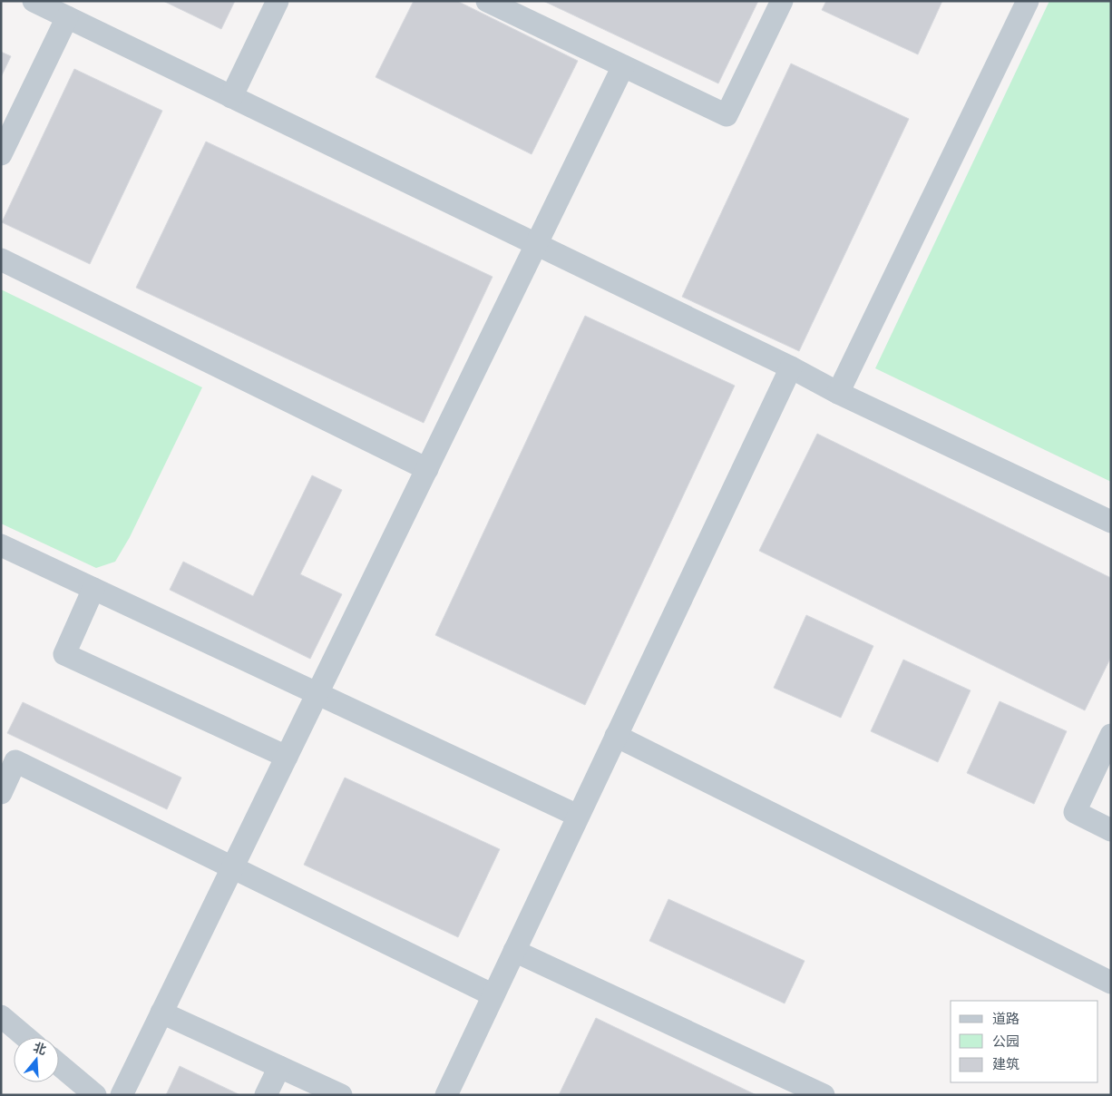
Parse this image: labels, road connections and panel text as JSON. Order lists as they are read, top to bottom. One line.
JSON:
{"legend":["道路","公园","建筑"],"north":"top"}
